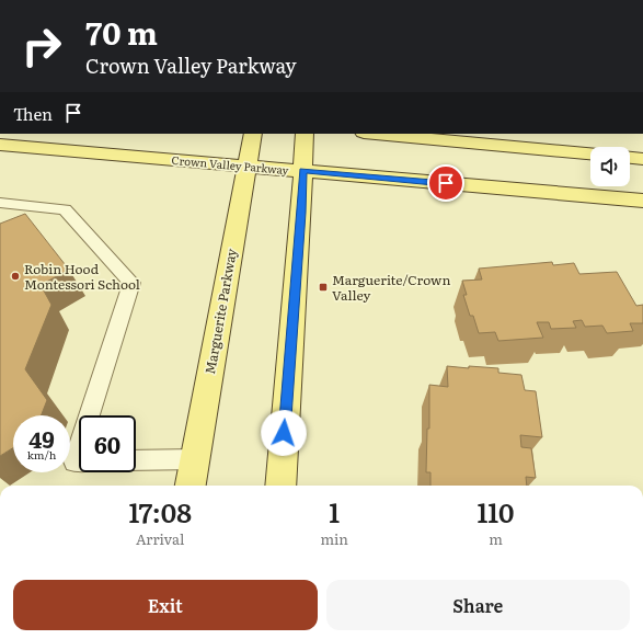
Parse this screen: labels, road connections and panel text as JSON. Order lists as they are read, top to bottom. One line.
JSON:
{"streets":{"main road":["Crown Valley Parkway","Marguerite Parkway"]},"crossings":[["Crown Valley Parkway","Marguerite Parkway"]],"places":{"other":["Robin Hood Montessori School"],"transit":["Marguerite/Crown Valley"]},"page":{"turn":["70 m","Crown Valley Parkway"],"then":"Then","speed":"49 km/h","limit":"60","eta":["17:08","Arrival","1","min","110","m"],"buttons":["Exit","Share"]}}
